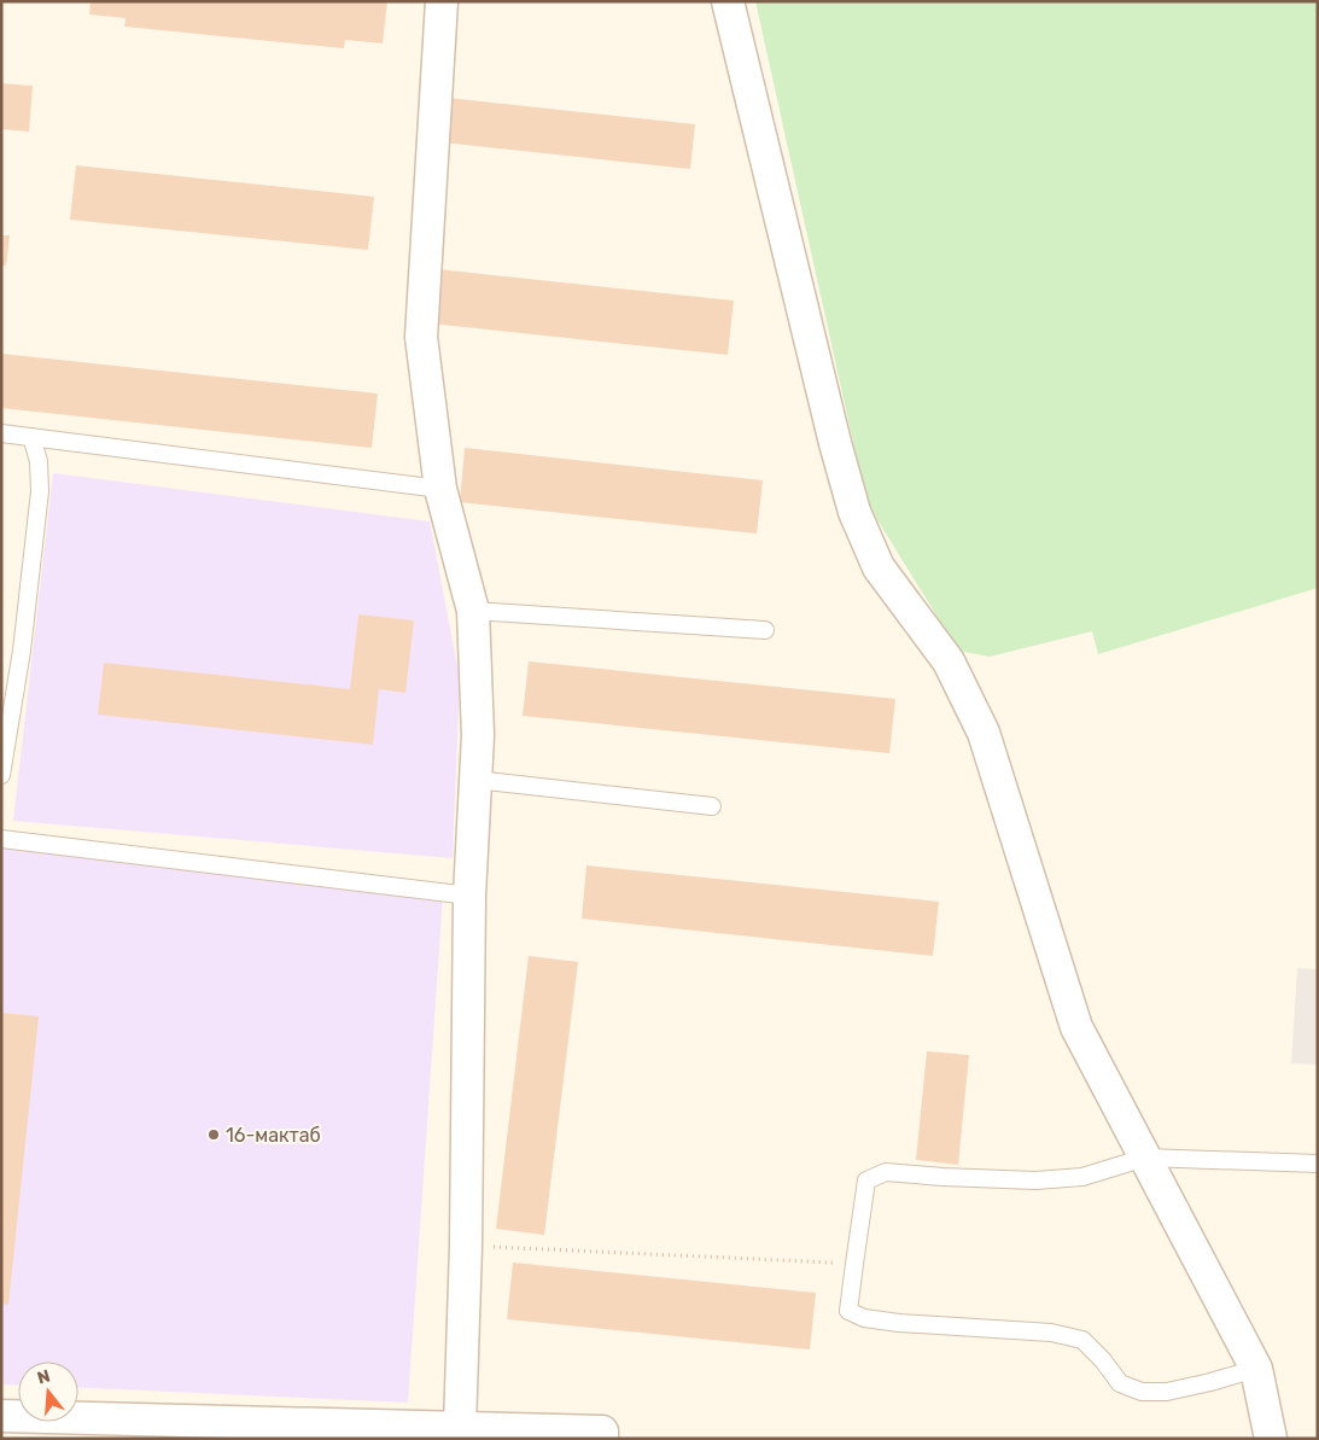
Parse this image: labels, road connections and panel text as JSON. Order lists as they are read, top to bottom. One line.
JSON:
{"places":["16-мактаб"],"north":"top"}
